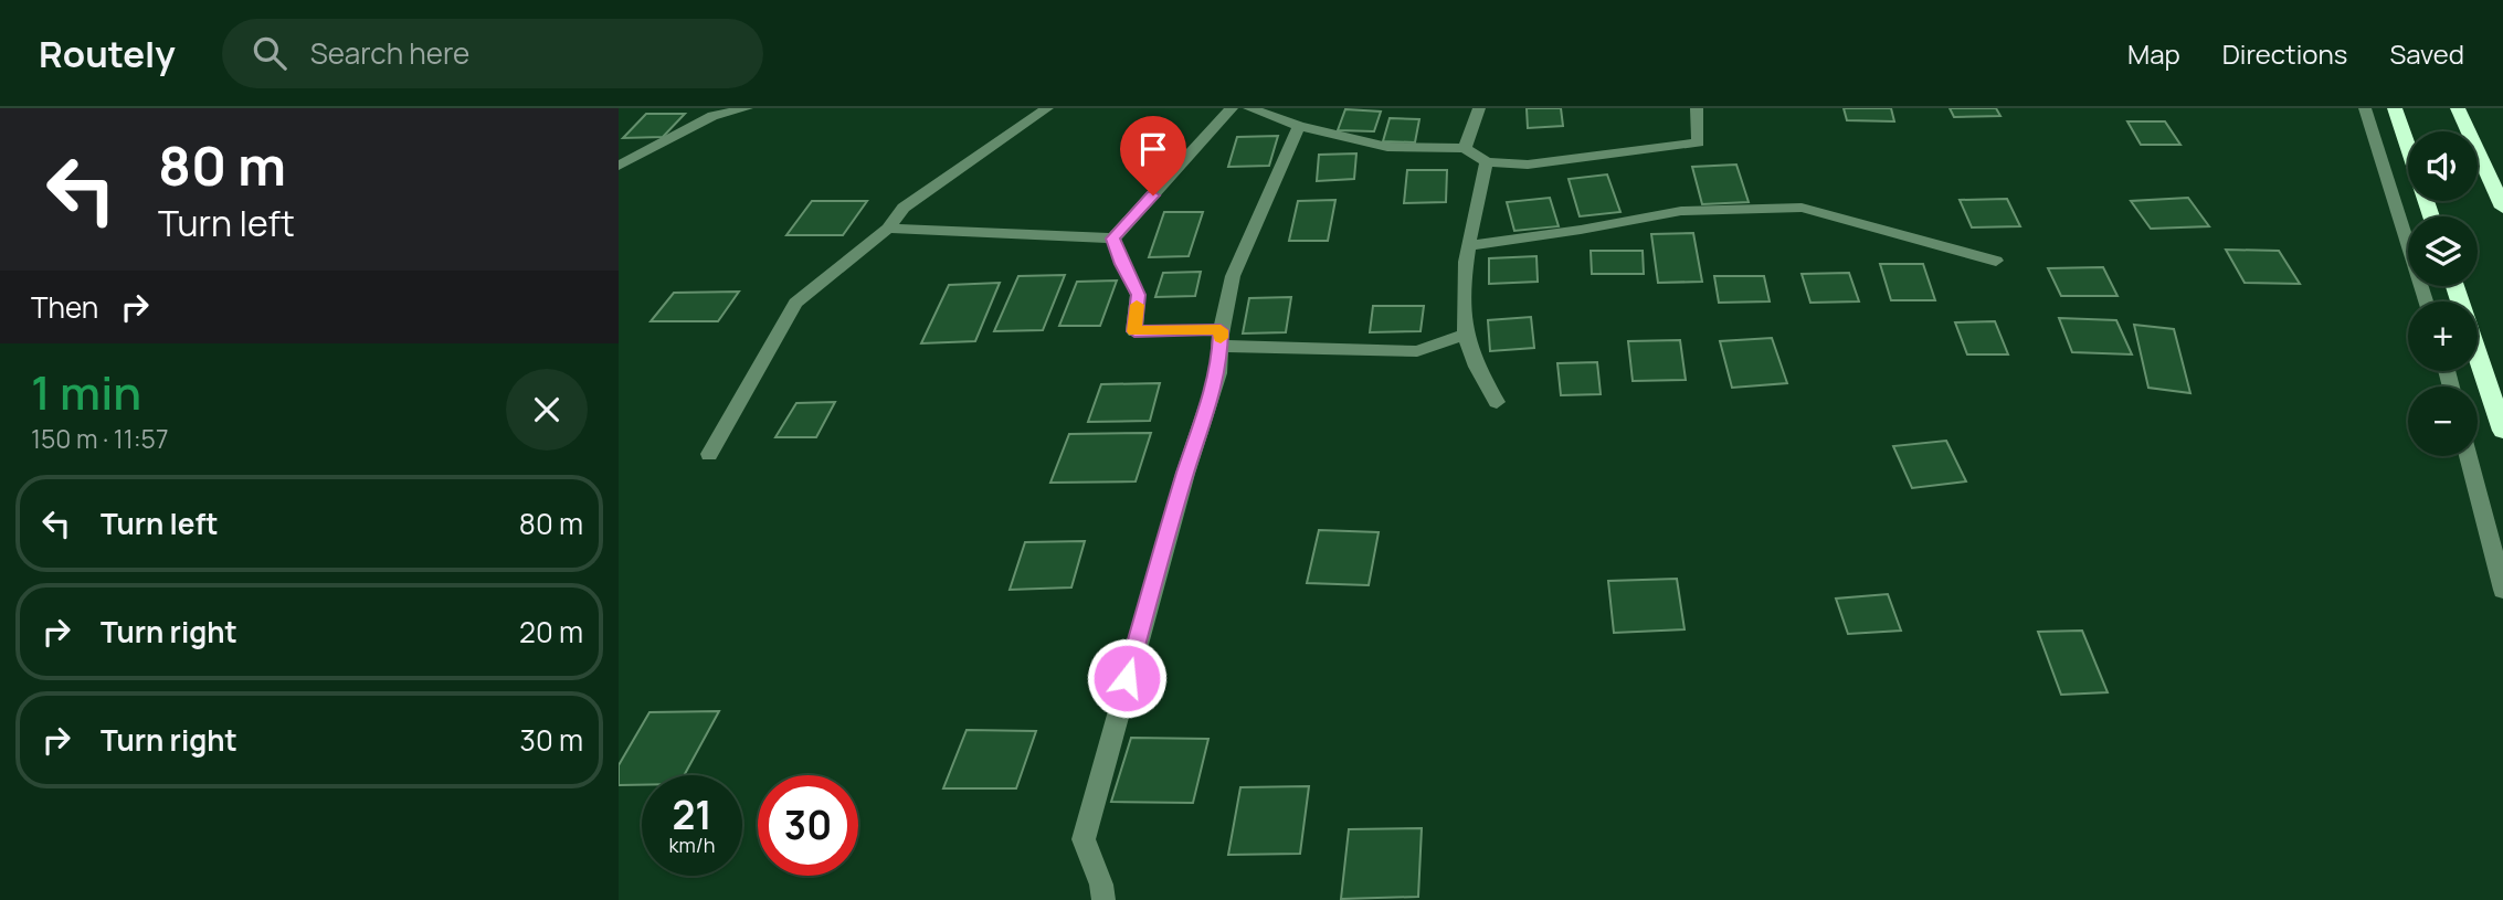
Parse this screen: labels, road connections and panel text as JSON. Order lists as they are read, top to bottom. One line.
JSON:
{"page":{"header":"Routely","search":"Search here","nav":["Map","Directions","Saved"],"turn":["80 m","Turn left"],"map_buttons":["+","−"],"then":"Then","heading":["1 min","150 m · 11:57"],"list":[{"name":"Turn left","value":"80 m"},{"name":"Turn right","value":"20 m"},{"name":"Turn right","value":"30 m"}],"speed":"21 km/h","limit":"30"}}
